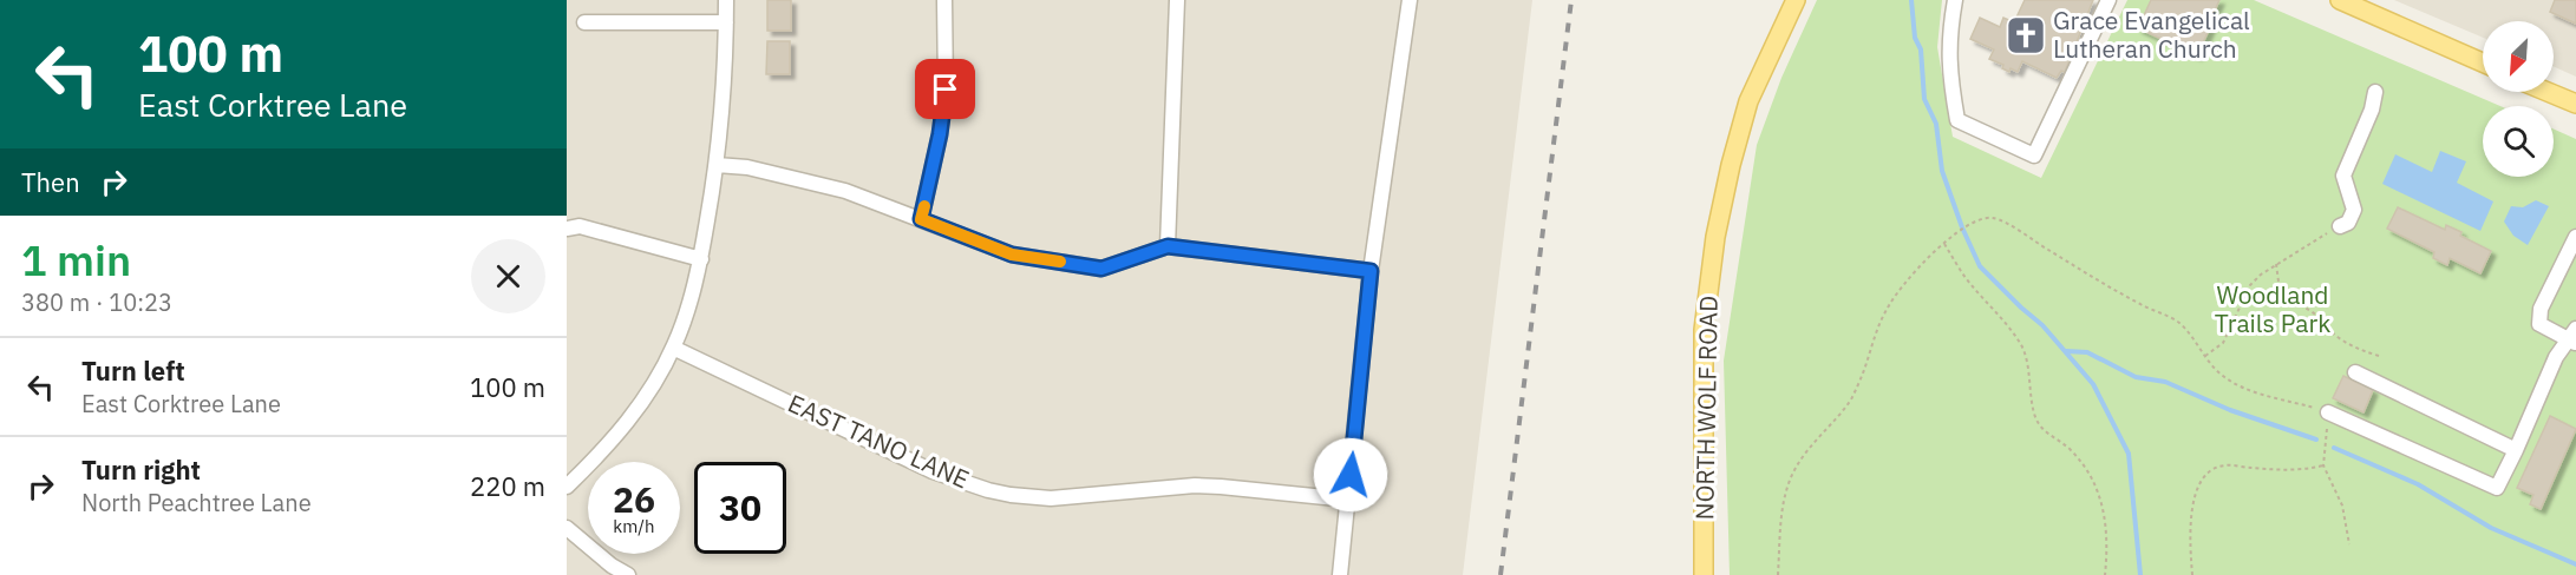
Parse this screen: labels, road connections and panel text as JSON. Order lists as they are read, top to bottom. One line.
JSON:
{"streets":{"main road":["NORTH WOLF ROAD"],"street":["EAST TANO LANE"]},"parks":["Woodland Trails Park"],"places":{"church":["Grace Evangelical Lutheran Church"]},"north":"bottom left","page":{"turn":["100 m","East Corktree Lane"],"then":"Then","heading":["1 min","380 m · 10:23"],"list":[{"name":"Turn left","note":"East Corktree Lane","value":"100 m"},{"name":"Turn right","note":"North Peachtree Lane","value":"220 m"}],"speed":"26 km/h","limit":"30"}}
